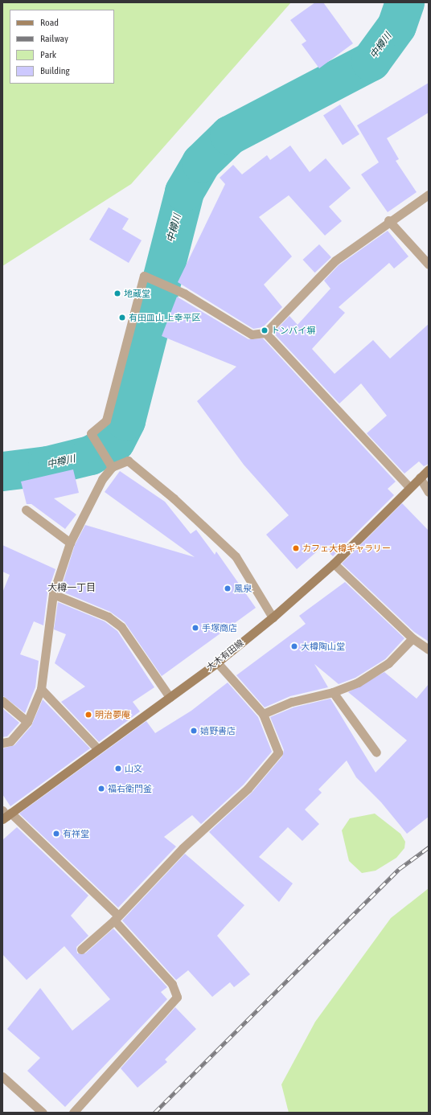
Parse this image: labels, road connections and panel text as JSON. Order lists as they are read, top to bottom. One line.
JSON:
{"streets":{"main road":["大木有田線"]},"districts":["大樽一丁目"],"water":["中樽川"],"places":["地蔵堂","有田皿山 上幸平区","トンバイ塀","カフェ大樽ギャラリー","鳳泉","手塚商店","大樽陶山堂","明治夢庵","嬉野書店","山文","福右衛門釜","有祥堂"],"legend":["Road","Railway","Park","Building"]}
